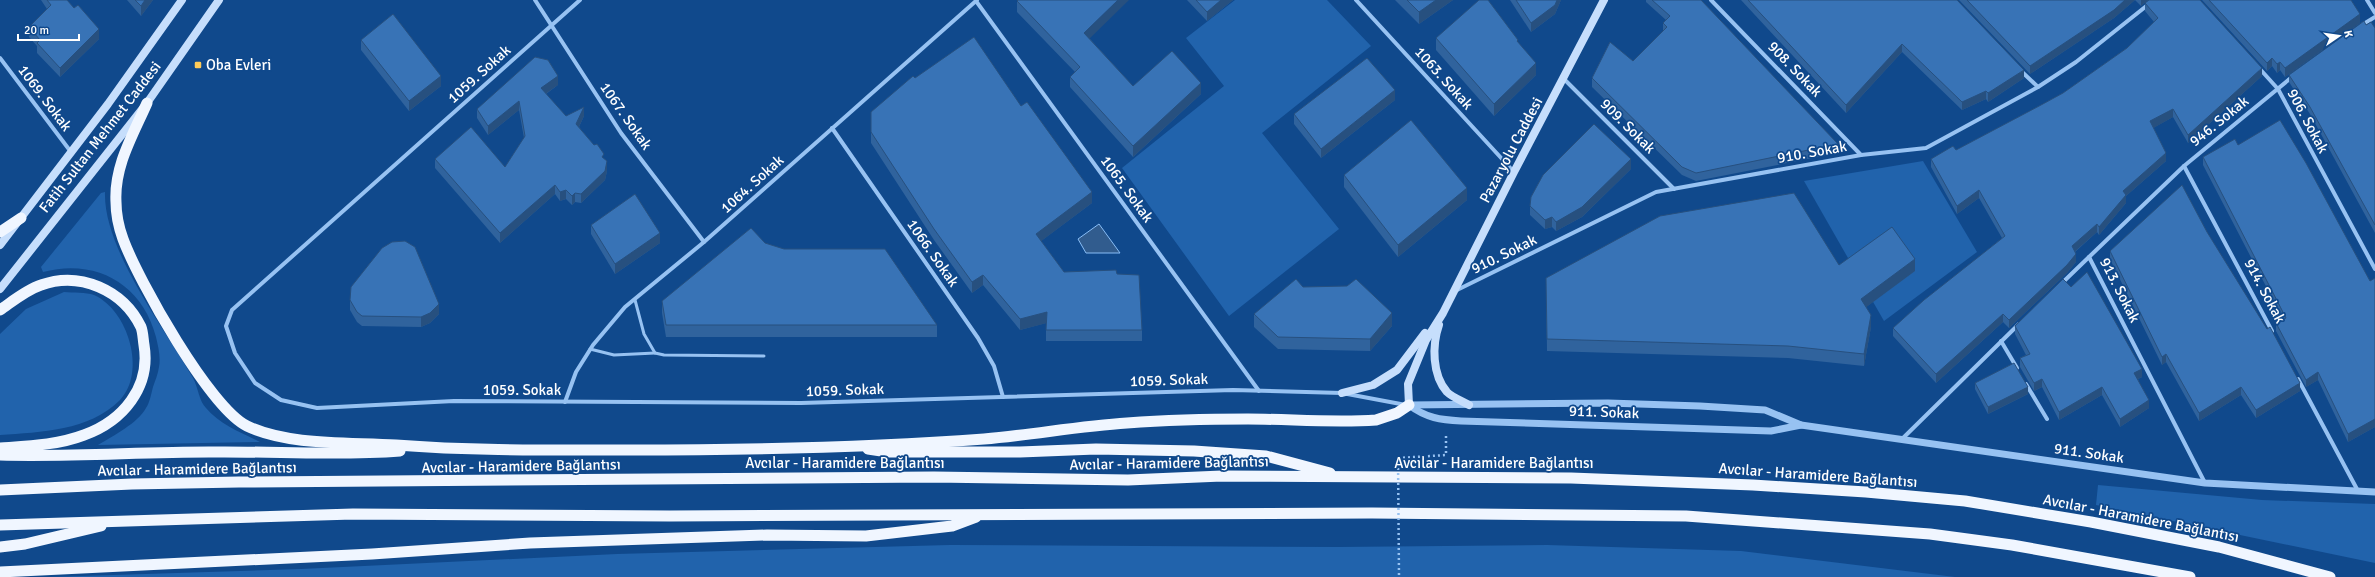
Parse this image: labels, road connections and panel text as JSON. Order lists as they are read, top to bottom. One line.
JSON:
{"streets":{"highway":["Avcılar - Haramidere Bağlantısı"],"main road":["Fatih Sultan Mehmet Caddesi","Pazaryolu Caddesi"],"street":["908. Sokak","1059. Sokak","1063. Sokak","1069. Sokak","1067. Sokak","946. Sokak","906. Sokak","909. Sokak","910. Sokak","1064. Sokak","1065. Sokak","1066. Sokak","913. Sokak","914. Sokak","911. Sokak"]},"crossings":[["908. Sokak","910. Sokak"],["1059. Sokak","1067. Sokak"],["1059. Sokak","1064. Sokak"],["1059. Sokak","1065. Sokak"],["1059. Sokak","1066. Sokak"],["1059. Sokak","911. Sokak"],["1063. Sokak","Pazaryolu Caddesi"],["1069. Sokak","Fatih Sultan Mehmet Caddesi"],["1067. Sokak","1064. Sokak"],["946. Sokak","906. Sokak"],["946. Sokak","913. Sokak"],["946. Sokak","914. Sokak"],["909. Sokak","Pazaryolu Caddesi"],["909. Sokak","910. Sokak"],["Pazaryolu Caddesi","910. Sokak"],["1064. Sokak","1065. Sokak"],["1064. Sokak","1066. Sokak"],["913. Sokak","911. Sokak"]],"places":{"transit":["Oba Evleri"]},"scale_bar":"20 m","north":"right"}
